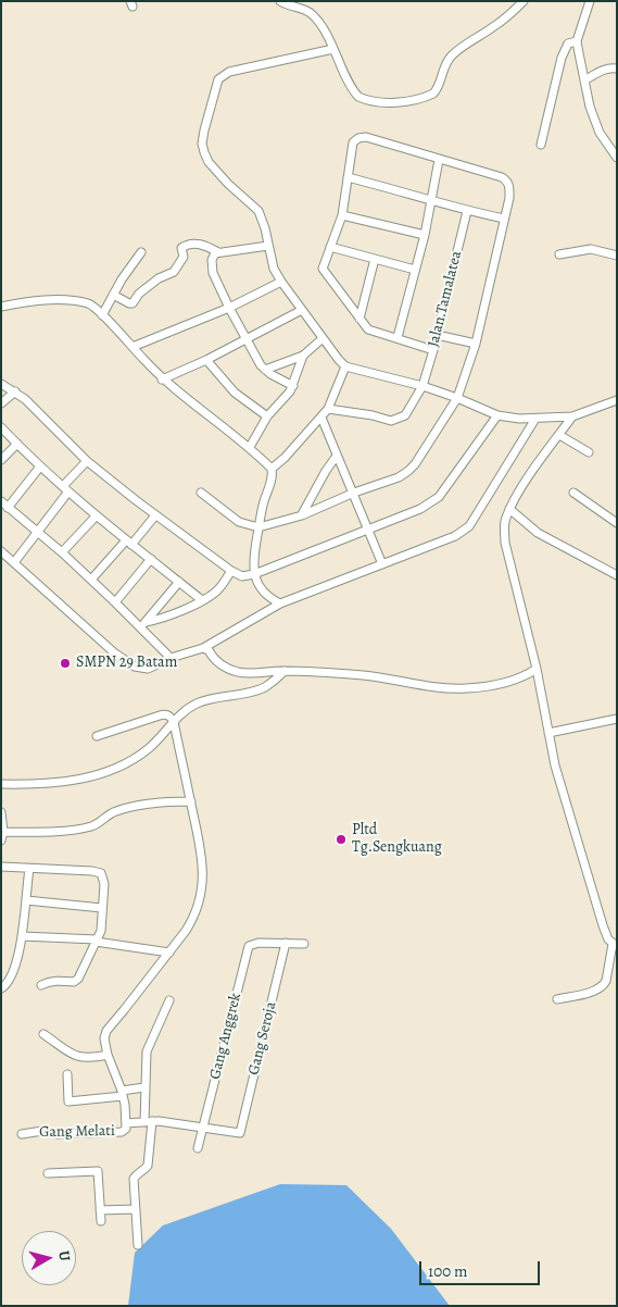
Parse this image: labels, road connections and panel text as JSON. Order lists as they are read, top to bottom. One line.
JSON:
{"streets":{"street":["Jalan.Tamalatea","Gang Anggrek","Gang Seroja","Gang Melati"]},"crossings":[["Gang Anggrek","Gang Seroja"]],"places":["SMPN 29 Batam","Pltd Tg.Sengkuang"],"scale_bar":"100 m","north":"right"}
